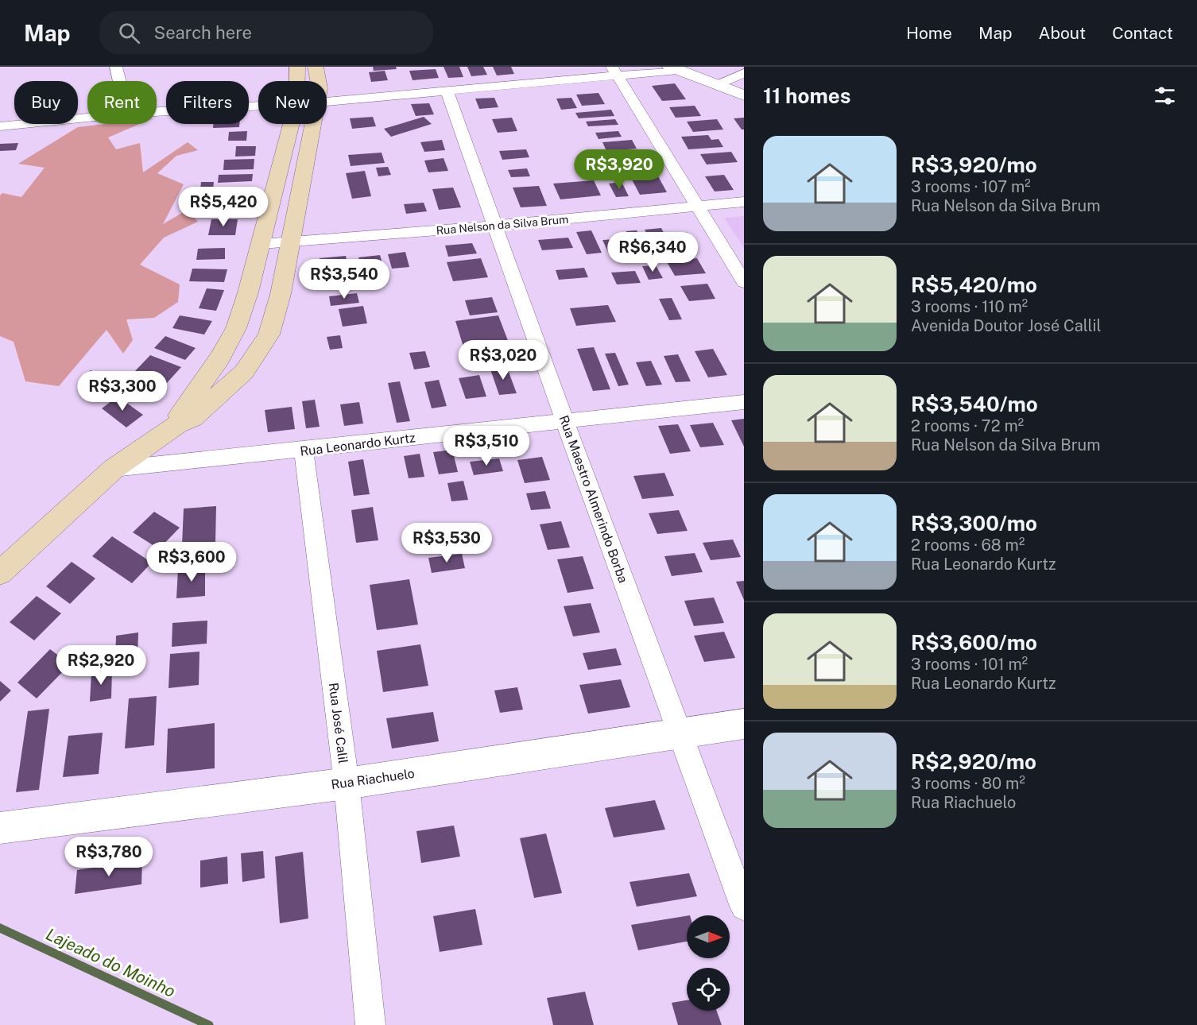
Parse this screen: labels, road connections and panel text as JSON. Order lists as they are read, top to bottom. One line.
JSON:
{"streets":{"street":["Rua Nelson da Silva Brum","Rua Leonardo Kurtz","Rua Maestro Almerindo Borba","Rua José Calil","Rua Riachuelo"]},"crossings":[["Rua Nelson da Silva Brum","Rua Maestro Almerindo Borba"],["Rua Leonardo Kurtz","Rua Maestro Almerindo Borba"],["Rua Leonardo Kurtz","Rua José Calil"],["Rua Maestro Almerindo Borba","Rua Riachuelo"],["Rua José Calil","Rua Riachuelo"]],"water":["Lajeado do Moinho"],"north":"right","page":{"header":"Map","search":"Search here","nav":["Home","Map","About","Contact"],"heading":"11 homes","chip":["Buy","Rent","Filters","New"],"list":[{"name":"R$3,920/mo","note":"3 rooms · 107 m² · Rua Nelson da Silva Brum"},{"name":"R$5,420/mo","note":"3 rooms · 110 m² · Avenida Doutor José Callil"},{"name":"R$3,540/mo","note":"2 rooms · 72 m² · Rua Nelson da Silva Brum"},{"name":"R$3,300/mo","note":"2 rooms · 68 m² · Rua Leonardo Kurtz"},{"name":"R$3,600/mo","note":"3 rooms · 101 m² · Rua Leonardo Kurtz"},{"name":"R$2,920/mo","note":"3 rooms · 80 m² · Rua Riachuelo"}],"price":["R$3,920","R$5,420","R$6,340","R$3,540","R$3,020","R$3,300","R$3,510","R$3,530","R$3,600","R$2,920","R$3,780"]}}
